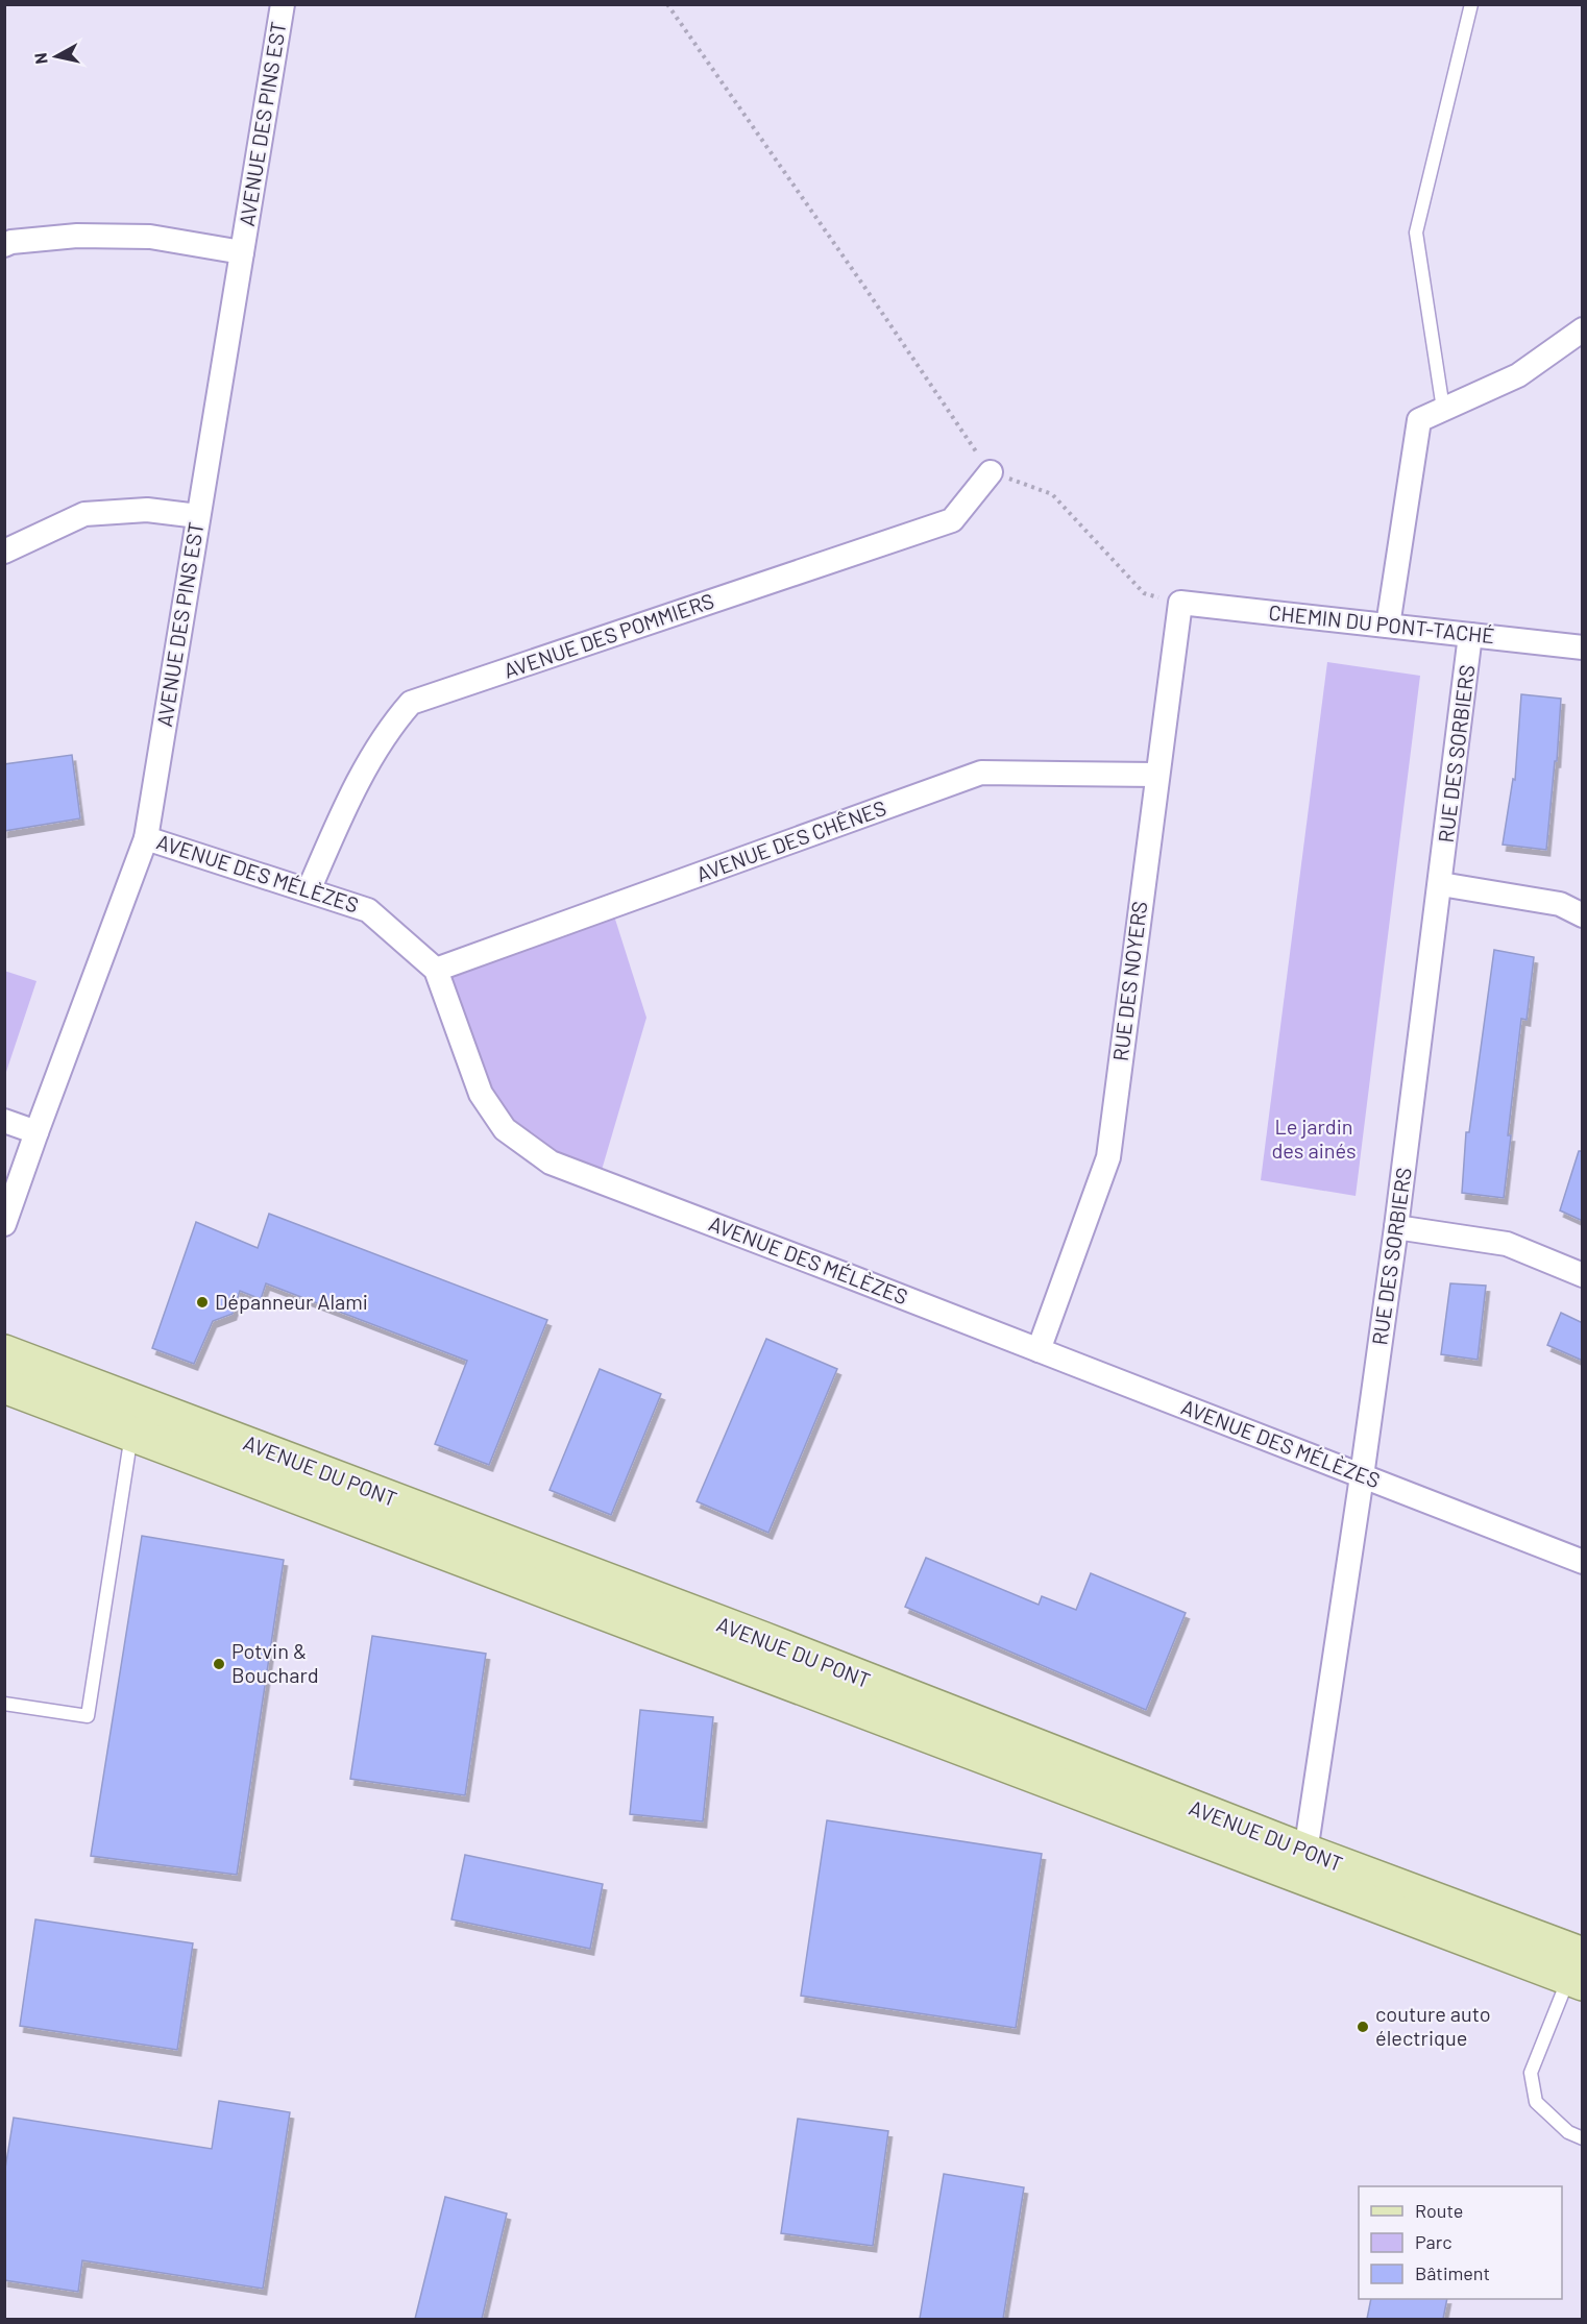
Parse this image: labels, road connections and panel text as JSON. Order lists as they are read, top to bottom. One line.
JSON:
{"streets":{"main road":["AVENUE DU PONT"],"street":["AVENUE DES PINS EST","CHEMIN DU PONT-TACHÉ","AVENUE DES POMMIERS","RUE DES SORBIERS","AVENUE DES CHÊNES","AVENUE DES MÉLÈZES","RUE DES NOYERS"]},"crossings":[["AVENUE DES PINS EST","AVENUE DES MÉLÈZES"],["CHEMIN DU PONT-TACHÉ","RUE DES SORBIERS"],["CHEMIN DU PONT-TACHÉ","RUE DES NOYERS"],["AVENUE DES POMMIERS","AVENUE DES MÉLÈZES"],["RUE DES SORBIERS","AVENUE DES MÉLÈZES"],["RUE DES SORBIERS","AVENUE DU PONT"],["AVENUE DES CHÊNES","AVENUE DES MÉLÈZES"],["AVENUE DES CHÊNES","RUE DES NOYERS"],["AVENUE DES MÉLÈZES","RUE DES NOYERS"]],"parks":["Le jardin des ainés"],"places":["Dépanneur Alami","Potvin & Bouchard","couture auto électrique"],"legend":["Route","Parc","Bâtiment"],"north":"left"}
